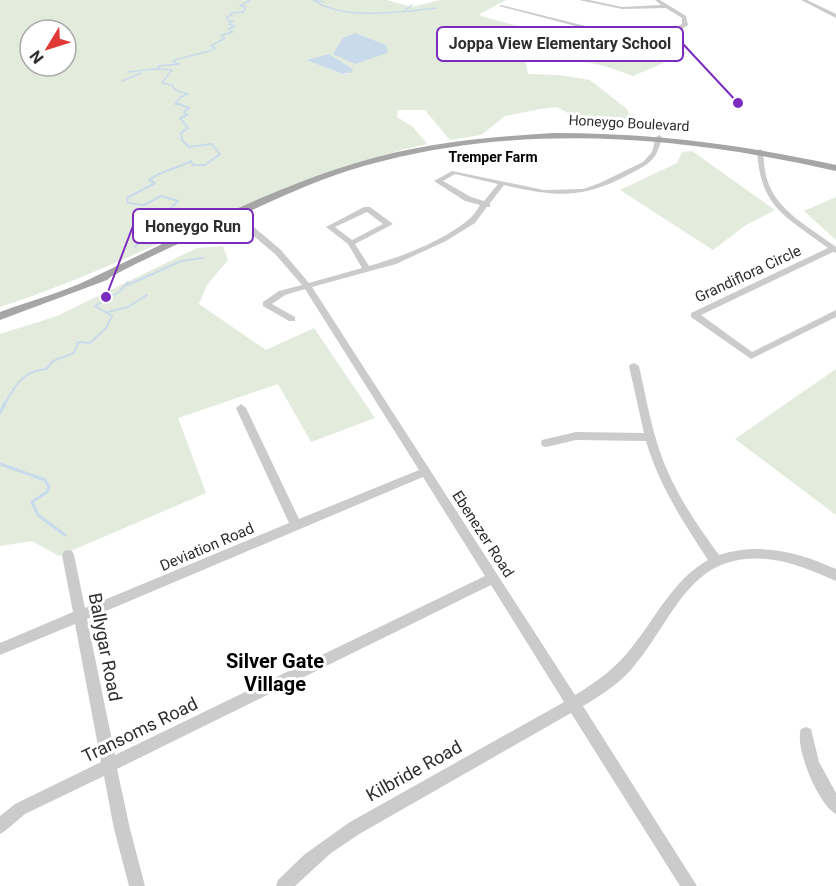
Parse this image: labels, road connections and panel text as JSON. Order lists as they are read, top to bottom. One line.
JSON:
{"streets":{"main road":["Honeygo Boulevard"],"street":["Grandiflora Circle","Ebenezer Road","Deviation Road","Ballygar Road","Transoms Road","Kilbride Road"]},"crossings":[["Honeygo Boulevard","Ebenezer Road"],["Ebenezer Road","Deviation Road"],["Ebenezer Road","Transoms Road"],["Ebenezer Road","Kilbride Road"],["Deviation Road","Ballygar Road"],["Ballygar Road","Transoms Road"]],"districts":["Tremper Farm","Silver Gate Village"],"places":["Joppa View Elementary School","Honeygo Run"],"north":"bottom left"}
